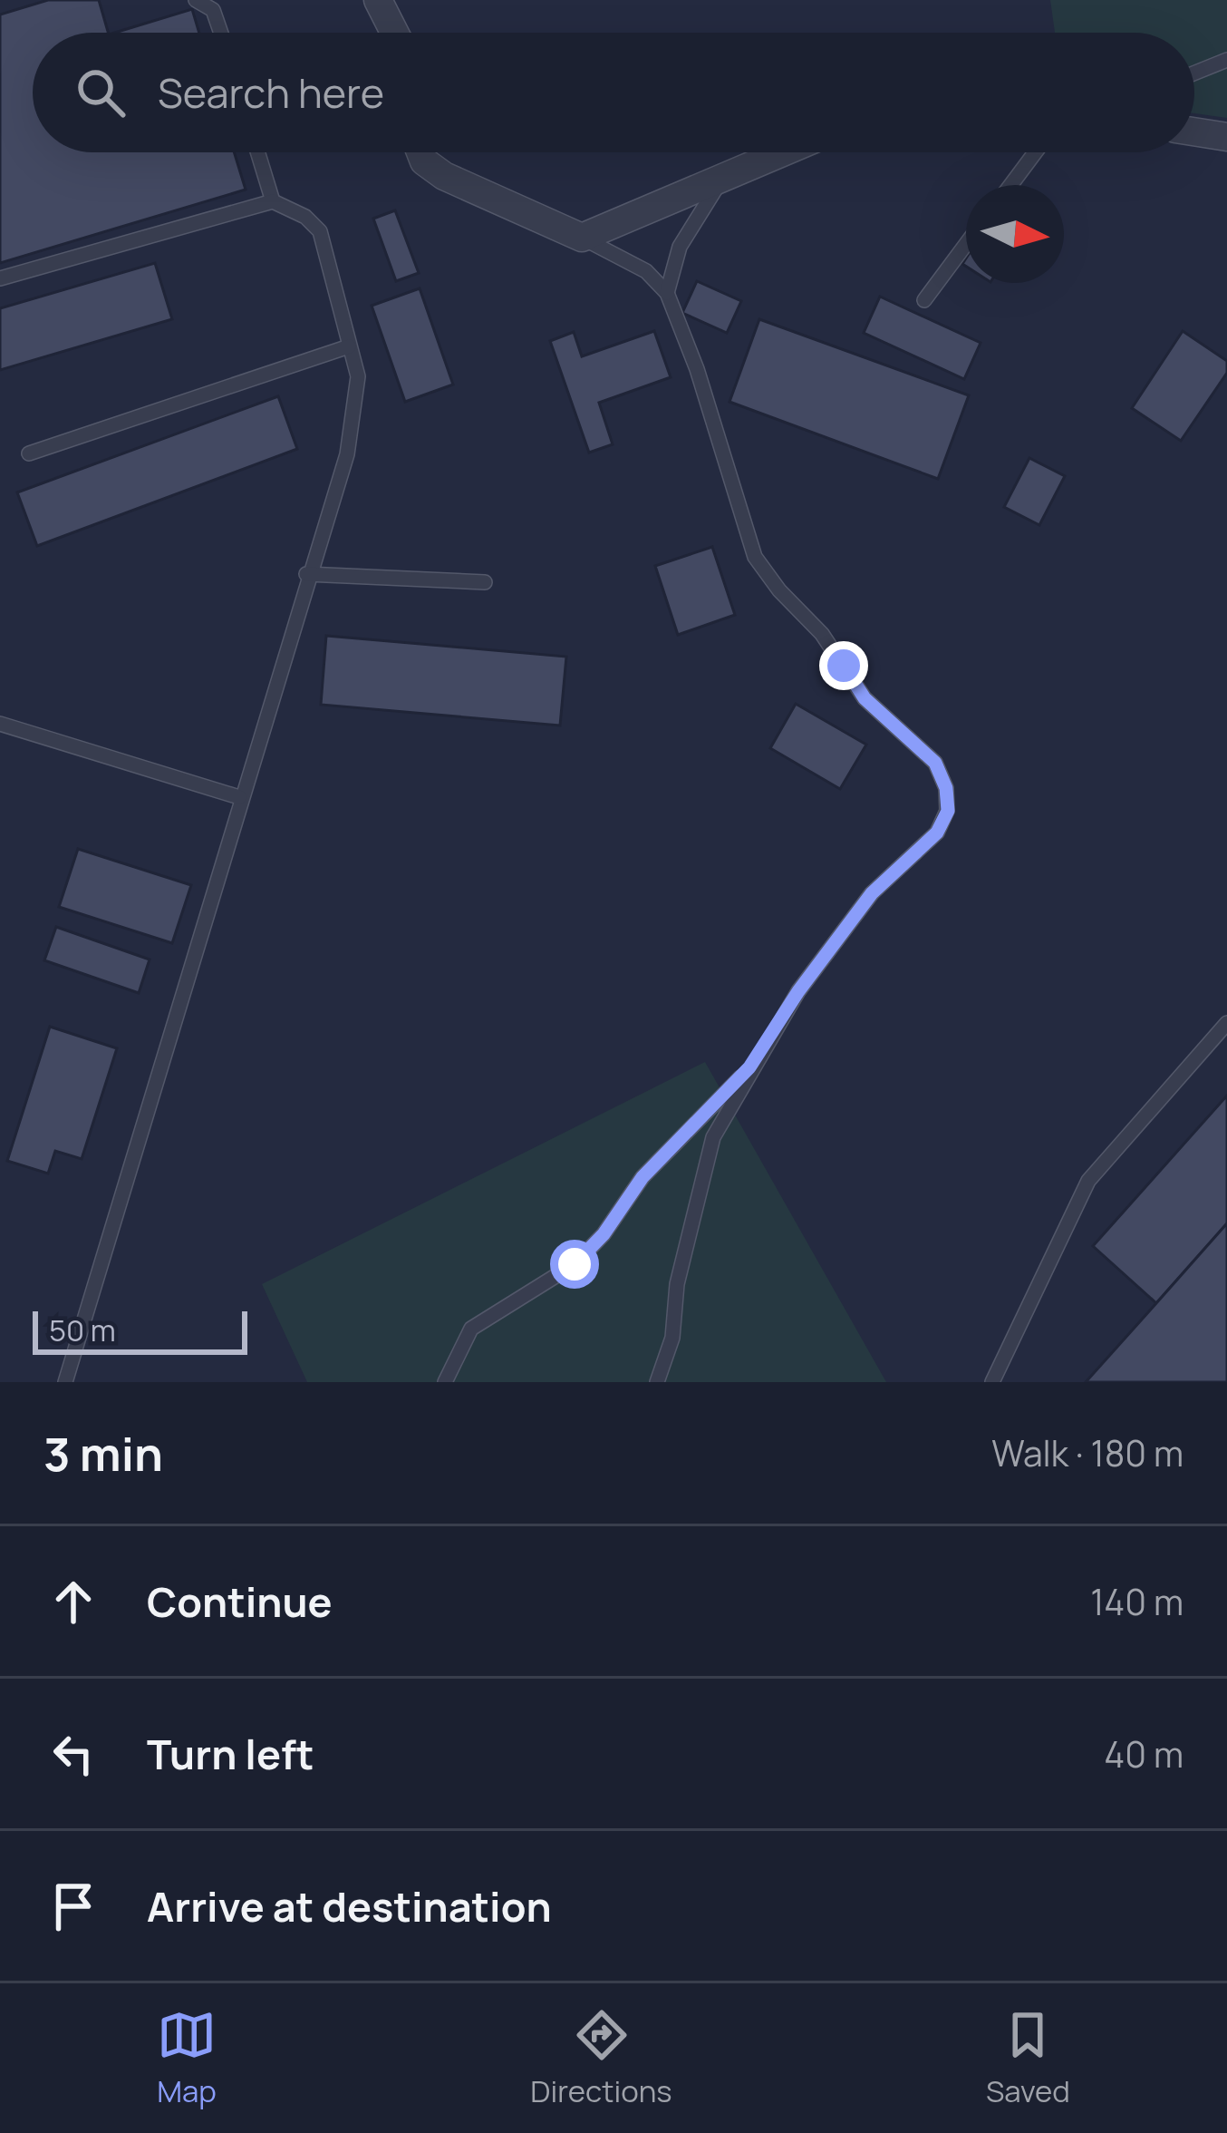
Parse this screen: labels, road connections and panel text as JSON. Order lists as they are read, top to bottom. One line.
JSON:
{"scale_bar":"50 m","north":"right","page":{"search":"Search here","scale":"50 m","heading":["3 min","Walk · 180 m"],"list":[["Continue","140 m"],["Turn left","40 m"],"Arrive at destination"],"nav":["Map","Directions","Saved"]}}
